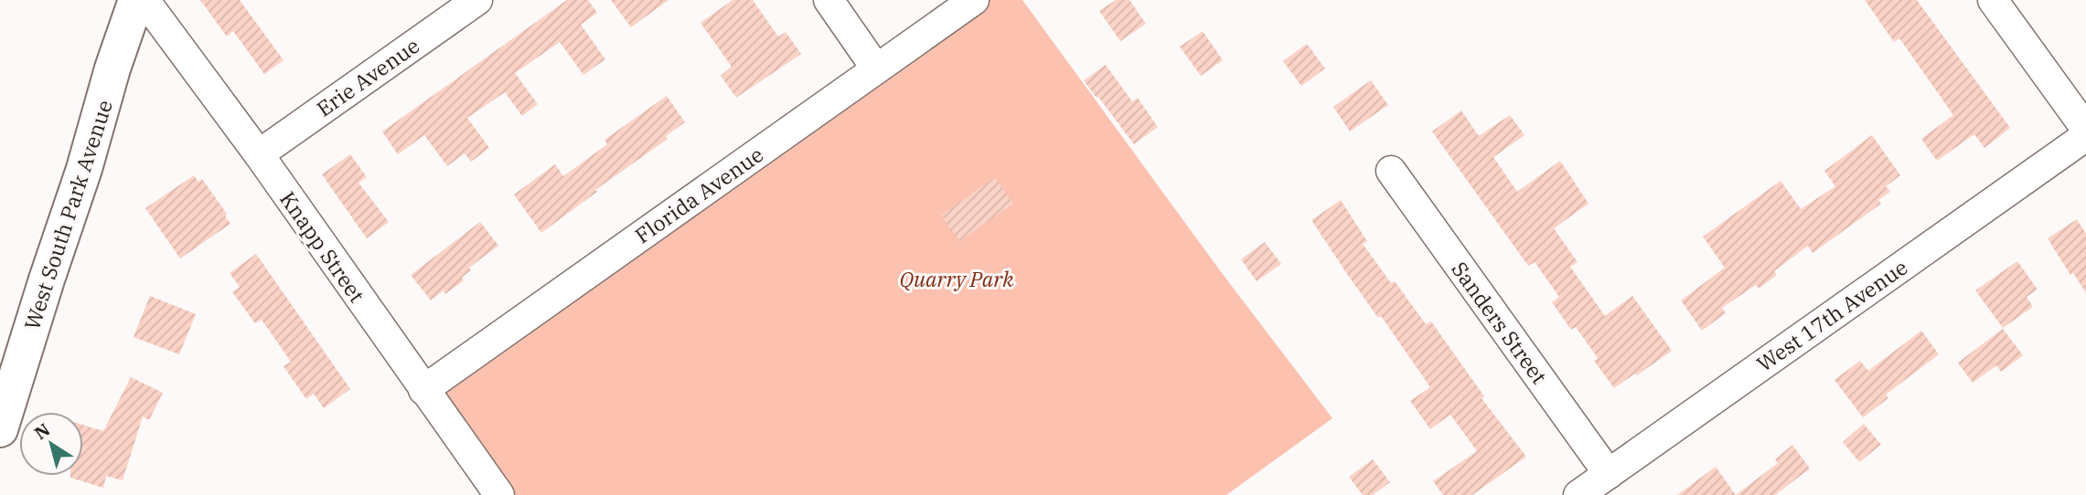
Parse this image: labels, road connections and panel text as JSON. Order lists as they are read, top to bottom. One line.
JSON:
{"streets":{"main road":["West South Park Avenue"],"street":["Erie Avenue","Florida Avenue","Knapp Street","West 17th Avenue","Sanders Street"]},"crossings":[["Erie Avenue","Knapp Street"],["Florida Avenue","Knapp Street"],["West 17th Avenue","Sanders Street"]],"parks":["Quarry Park"],"north":"top left"}
